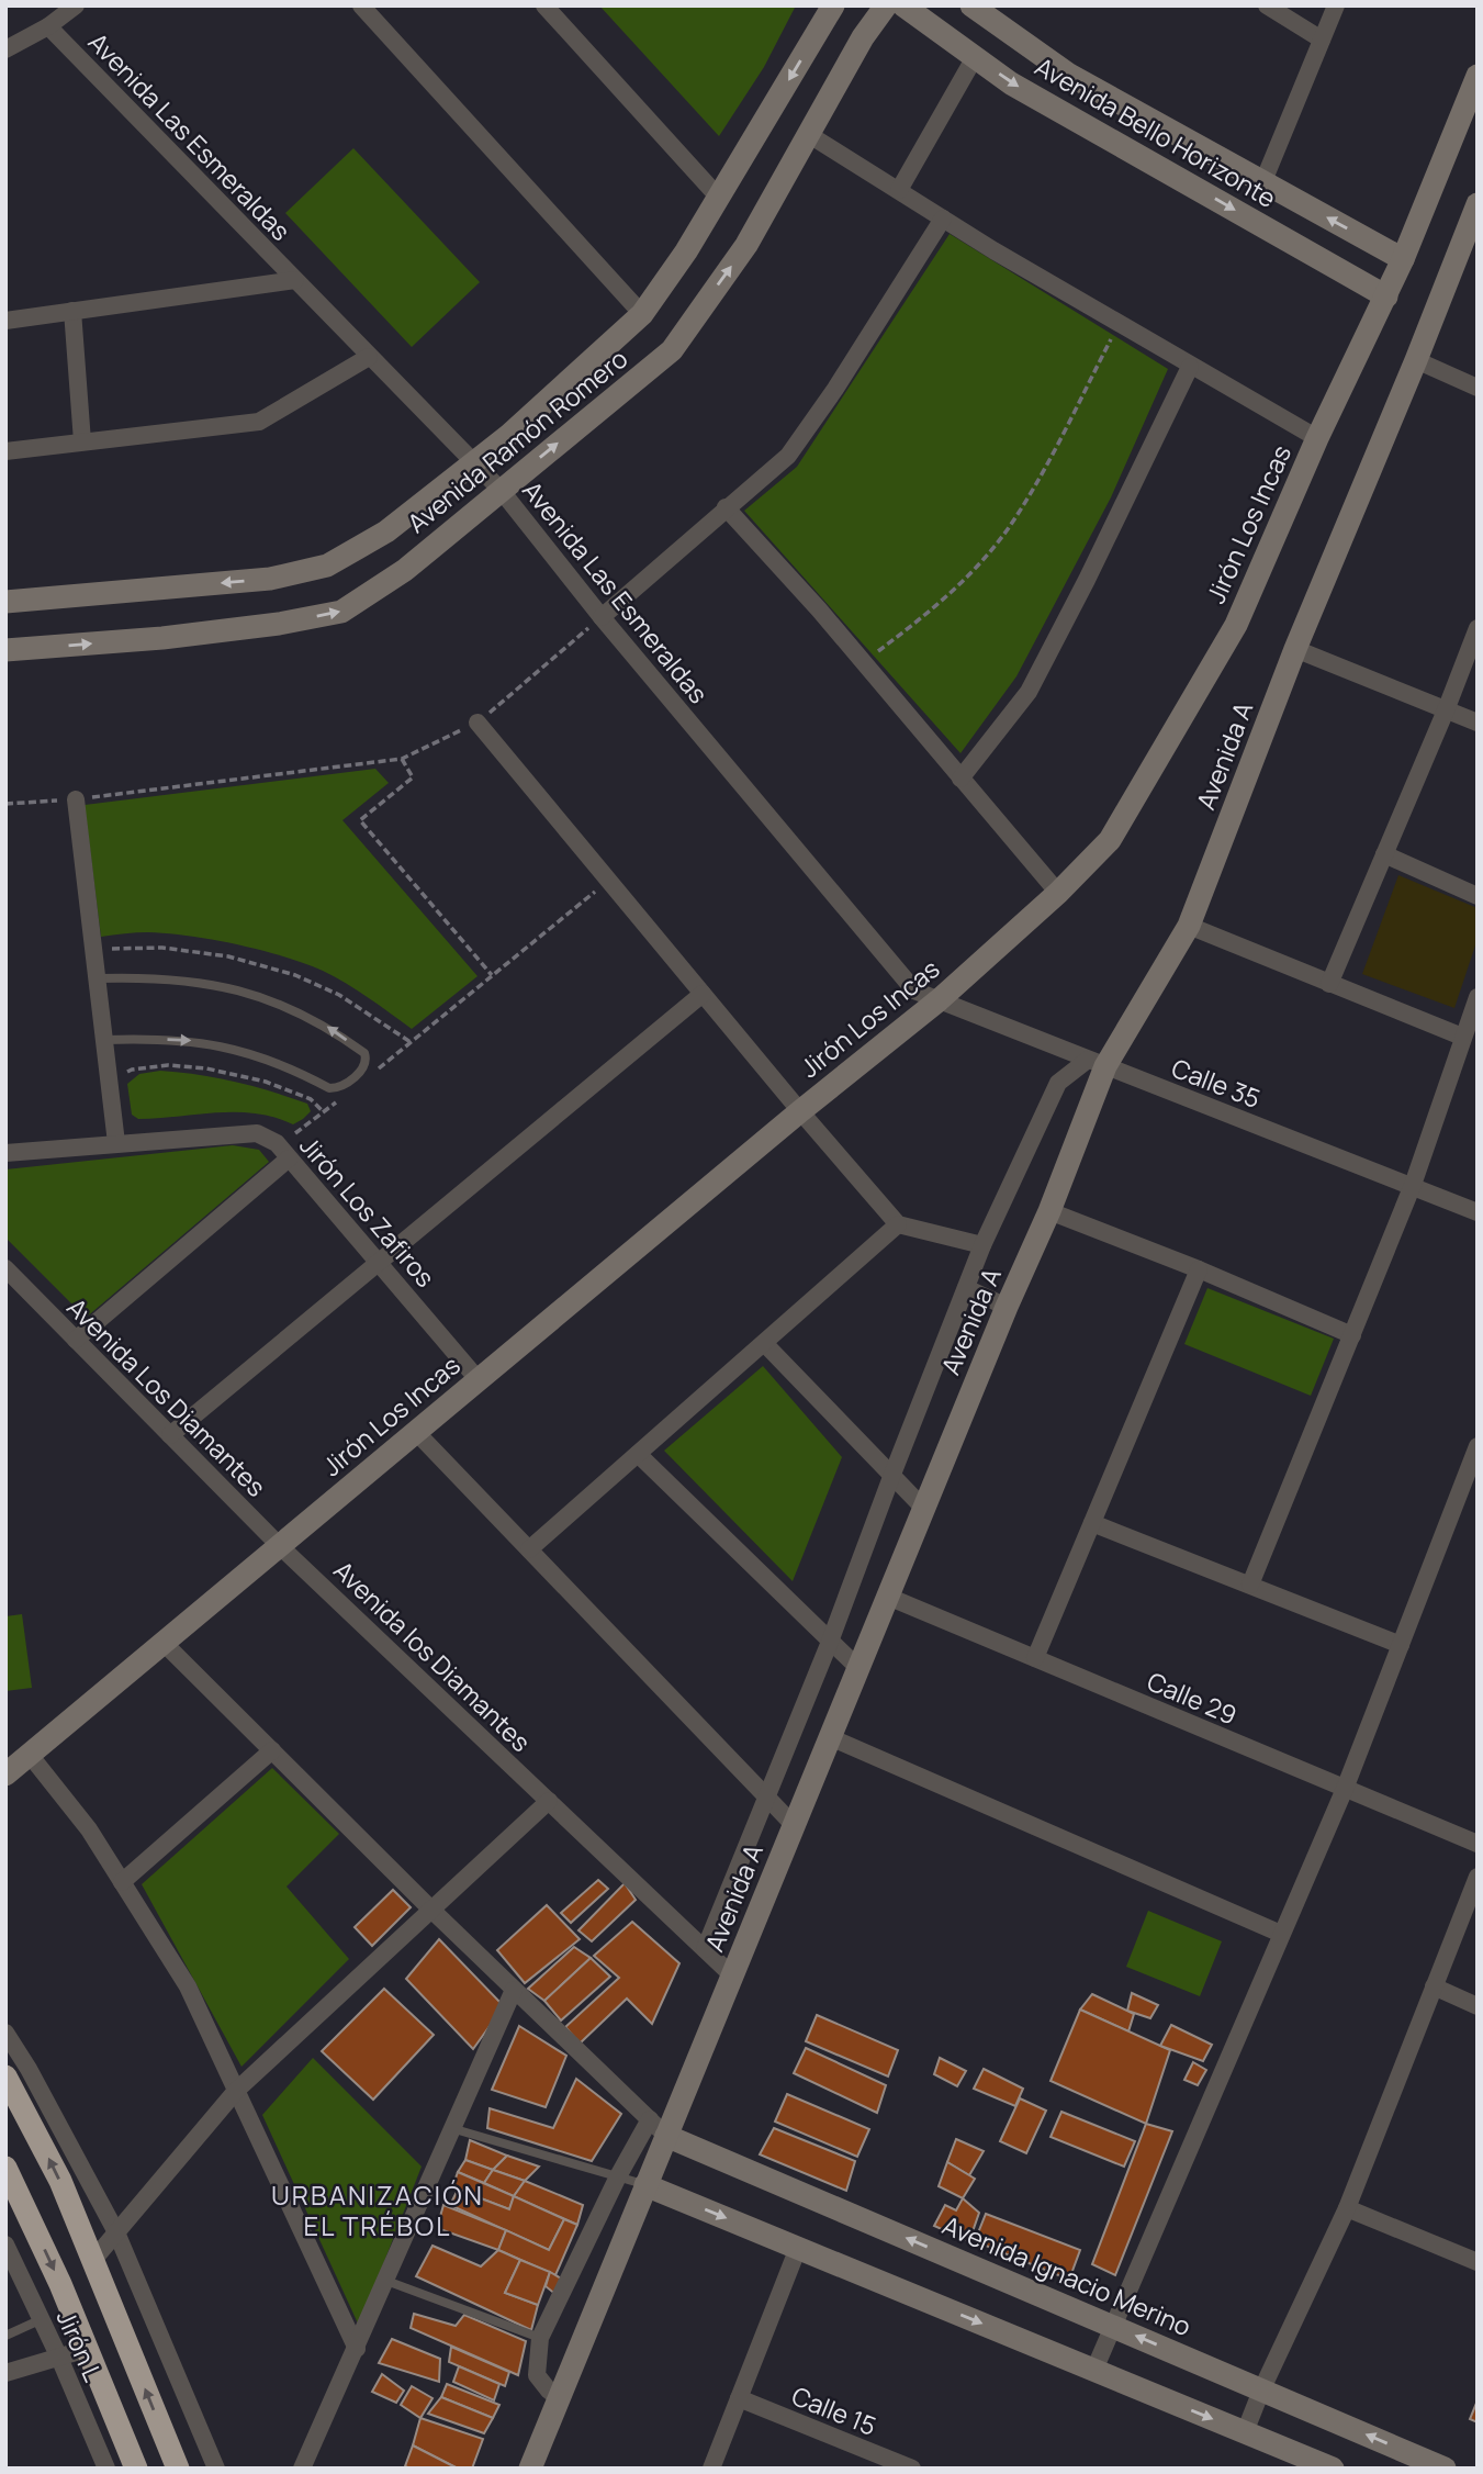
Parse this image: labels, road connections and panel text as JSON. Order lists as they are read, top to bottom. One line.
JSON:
{"streets":{"street":["Avenida Bello Horizonte","Avenida Las Esmeraldas","Avenida Ramón Romero","Jirón Los Incas","Avenida A","Calle 35","Jirón Los Zafiros","Avenida Los Diamantes","Avenida los Diamantes","Calle 29","Avenida Ignacio Merino","Jirón L","Calle 15"]},"crossings":[["Avenida Bello Horizonte","Jirón Los Incas"],["Avenida Las Esmeraldas","Avenida Ramón Romero"],["Avenida Las Esmeraldas","Jirón Los Incas"],["Avenida Las Esmeraldas","Calle 35"],["Jirón Los Incas","Calle 35"],["Jirón Los Incas","Jirón Los Zafiros"],["Jirón Los Incas","Avenida Los Diamantes"],["Jirón Los Incas","Avenida los Diamantes"],["Avenida A","Calle 35"],["Avenida A","Calle 29"],["Avenida A","Avenida Ignacio Merino"],["Avenida Los Diamantes","Avenida los Diamantes"]],"districts":["URBANIZACIÓN EL TRÉBOL"]}
